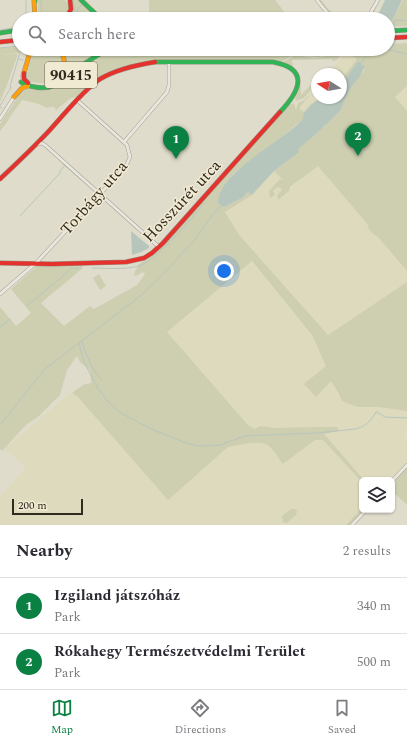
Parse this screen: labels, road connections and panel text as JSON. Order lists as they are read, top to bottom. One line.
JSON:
{"streets":{"main road":["90415","Hosszúrét utca"],"street":["Torbágy utca"]},"crossings":[["Torbágy utca","Hosszúrét utca"]],"scale_bar":"200 m","north":"left","page":{"search":"Search here","pins":["2","1"],"scale":"200 m","heading":["Nearby","2 results"],"list":[{"mark":"1","name":"Izgiland játszóház","note":"Park","value":"340 m"},{"mark":"2","name":"Rókahegy Természetvédelmi Terület","note":"Park","value":"500 m"}],"nav":["Map","Directions","Saved"]}}
